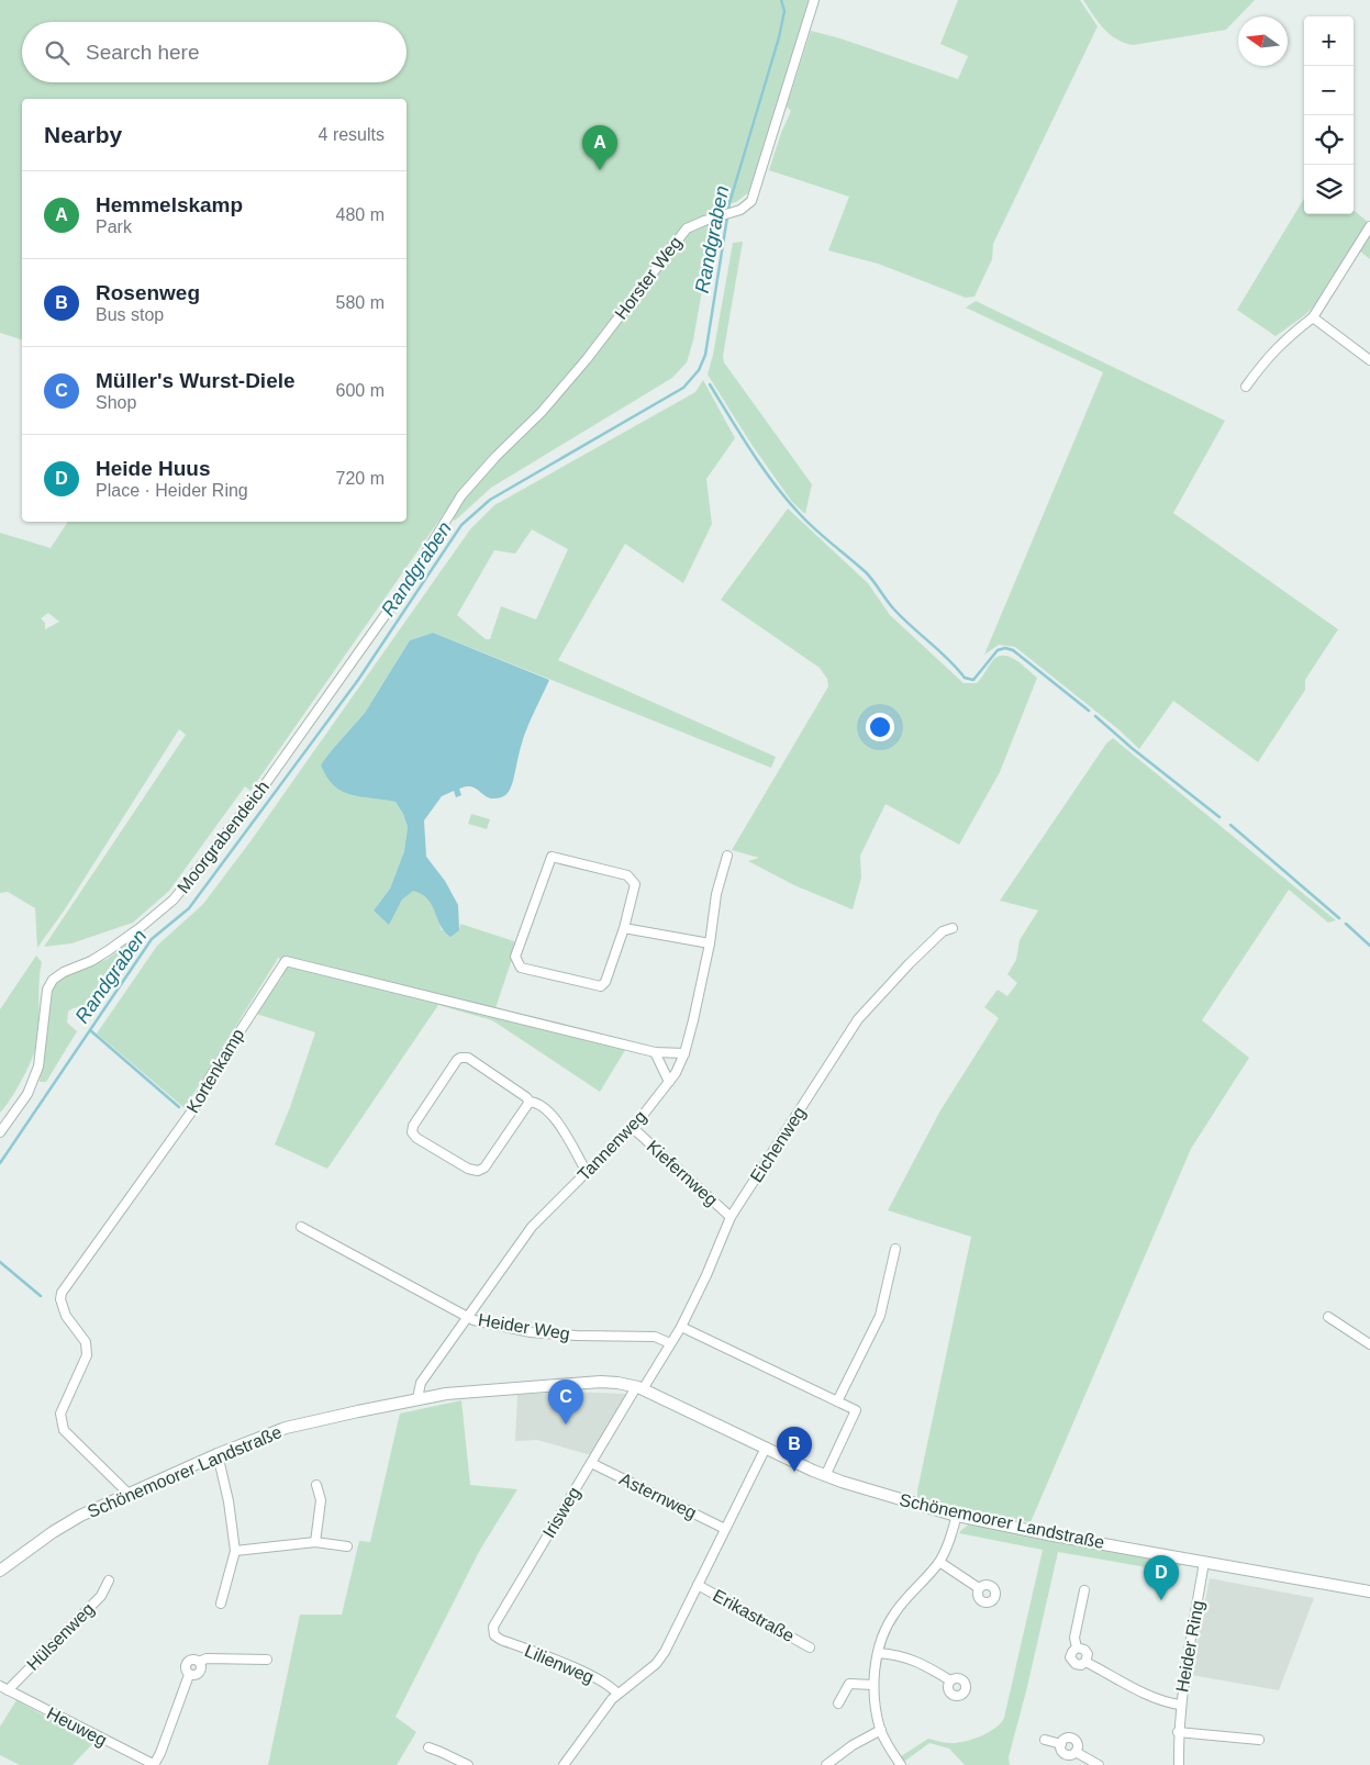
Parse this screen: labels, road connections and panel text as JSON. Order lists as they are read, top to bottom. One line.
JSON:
{"streets":{"street":["Horster Weg","Moorgrabendeich","Kortenkamp","Eichenweg","Tannenweg","Kiefernweg","Heider Weg","Schönemoorer Landstraße","Asternweg","Irisweg","Erikastraße","Hülsenweg","Heider Ring","Lilienweg","Heuweg"]},"crossings":[["Horster Weg","Moorgrabendeich"],["Kortenkamp","Tannenweg"],["Kortenkamp","Schönemoorer Landstraße"],["Eichenweg","Kiefernweg"],["Eichenweg","Heider Weg"],["Eichenweg","Schönemoorer Landstraße"],["Eichenweg","Irisweg"],["Tannenweg","Kiefernweg"],["Tannenweg","Heider Weg"],["Tannenweg","Schönemoorer Landstraße"],["Schönemoorer Landstraße","Irisweg"],["Schönemoorer Landstraße","Heider Ring"],["Asternweg","Irisweg"],["Irisweg","Lilienweg"],["Hülsenweg","Heuweg"]],"water":["Randgraben"],"north":"left","page":{"map_buttons":["+","−"],"search":"Search here","heading":["Nearby","4 results"],"pins":["A","C","B","D"],"list":[{"mark":"A","name":"Hemmelskamp","note":"Park","value":"480 m"},{"mark":"B","name":"Rosenweg","note":"Bus stop","value":"580 m"},{"mark":"C","name":"Müller's Wurst-Diele","note":"Shop","value":"600 m"},{"mark":"D","name":"Heide Huus","note":"Place · Heider Ring","value":"720 m"}]}}
